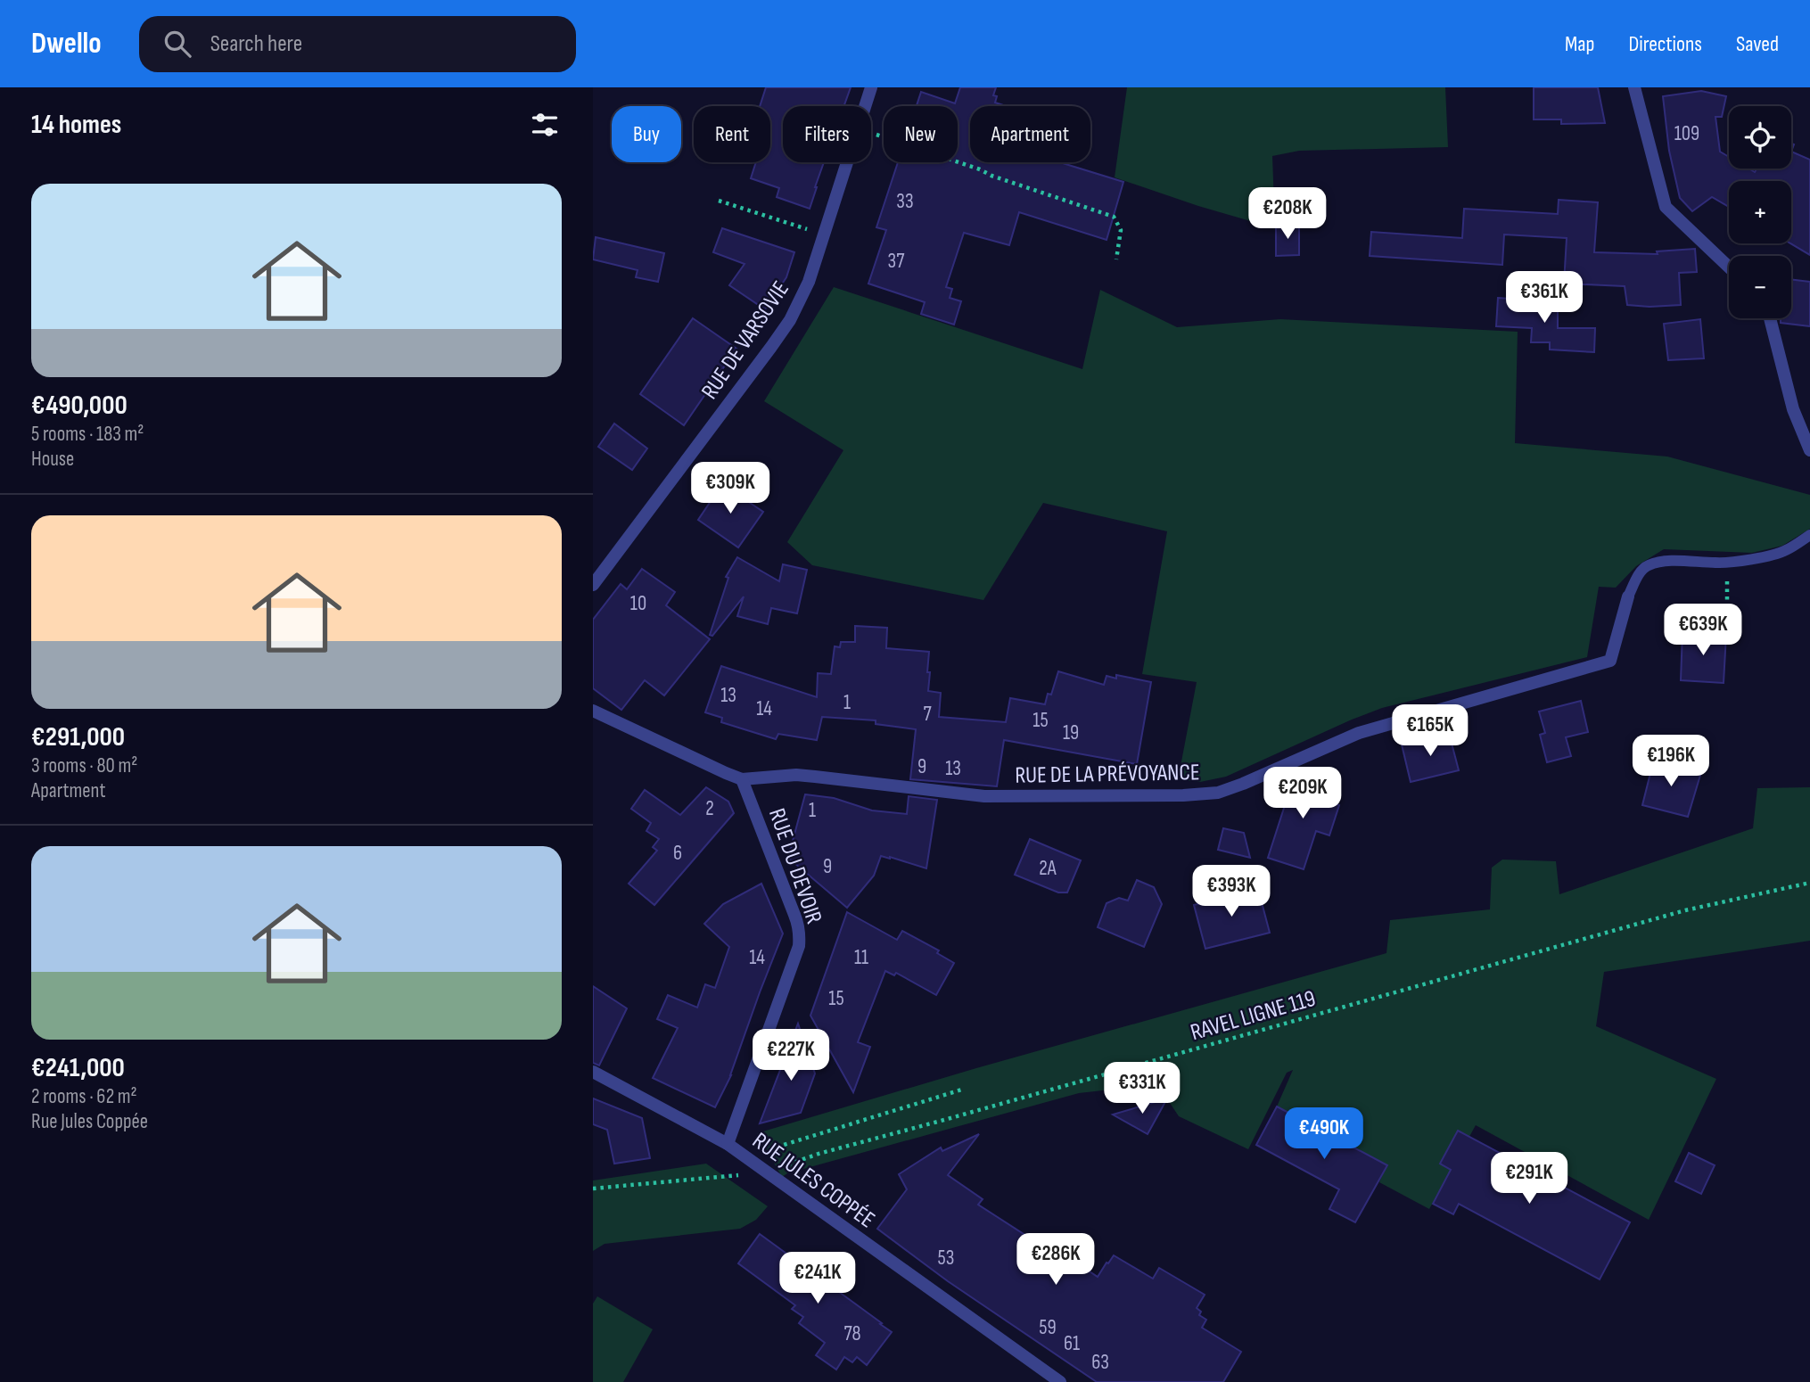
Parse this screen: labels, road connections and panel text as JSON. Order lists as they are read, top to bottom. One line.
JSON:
{"streets":{"street":["RUE DE VARSOVIE","RUE DE LA PRÉVOYANCE","RUE DU DEVOIR","RUE JULES COPPÉE"],"path":["RAVEL LIGNE 119"]},"crossings":[["RUE DE LA PRÉVOYANCE","RUE DU DEVOIR"],["RUE DU DEVOIR","RUE JULES COPPÉE"],["RAVEL LIGNE 119","RUE JULES COPPÉE"]],"house_numbers":["109","33","37","10","13","1","14","7","15","19","9","13","2","1","6","9","2A","14","11","15","53","59","78","61","63"],"page":{"header":"Dwello","search":"Search here","nav":["Map","Directions","Saved"],"heading":"14 homes","map_buttons":["+","−"],"chip":["Buy","Rent","Filters","New","Apartment"],"list":[{"name":"€490,000","note":"5 rooms · 183 m² · House"},{"name":"€291,000","note":"3 rooms · 80 m² · Apartment"},{"name":"€241,000","note":"2 rooms · 62 m² · Rue Jules Coppée"}],"price":["€208K","€361K","€309K","€639K","€165K","€196K","€209K","€393K","€227K","€331K","€490K","€291K","€286K","€241K"]}}
